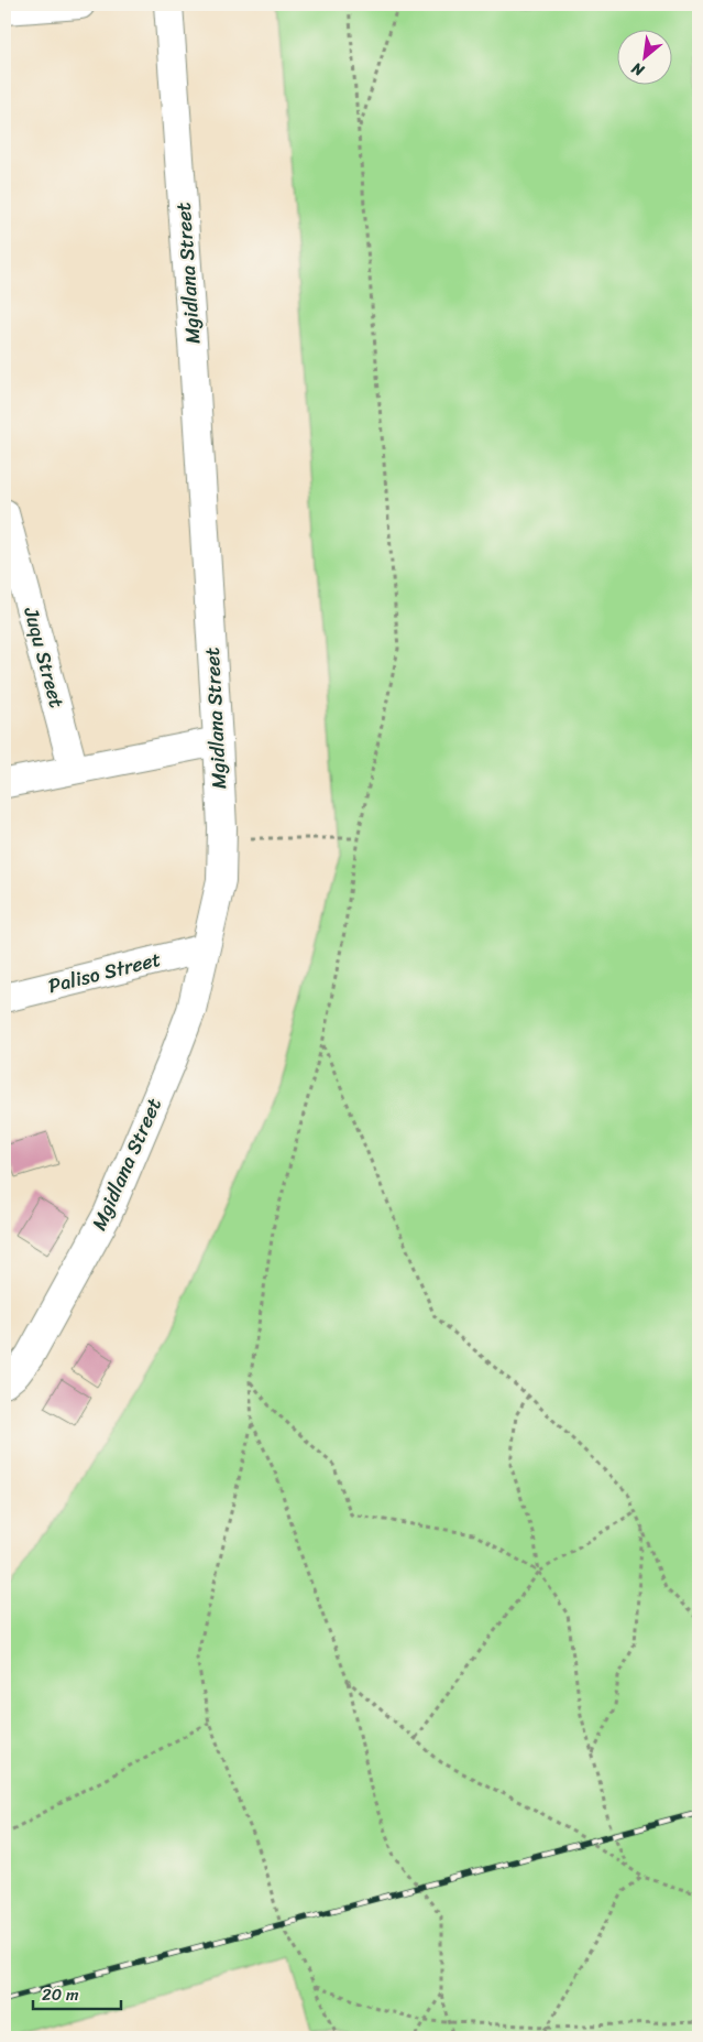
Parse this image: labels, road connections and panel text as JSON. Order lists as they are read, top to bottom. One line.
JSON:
{"streets":{"street":["Mgidlana Street","Juqu Street","Paliso Street"]},"crossings":[["Mgidlana Street","Paliso Street"]],"scale_bar":"20 m","north":"bottom left"}
